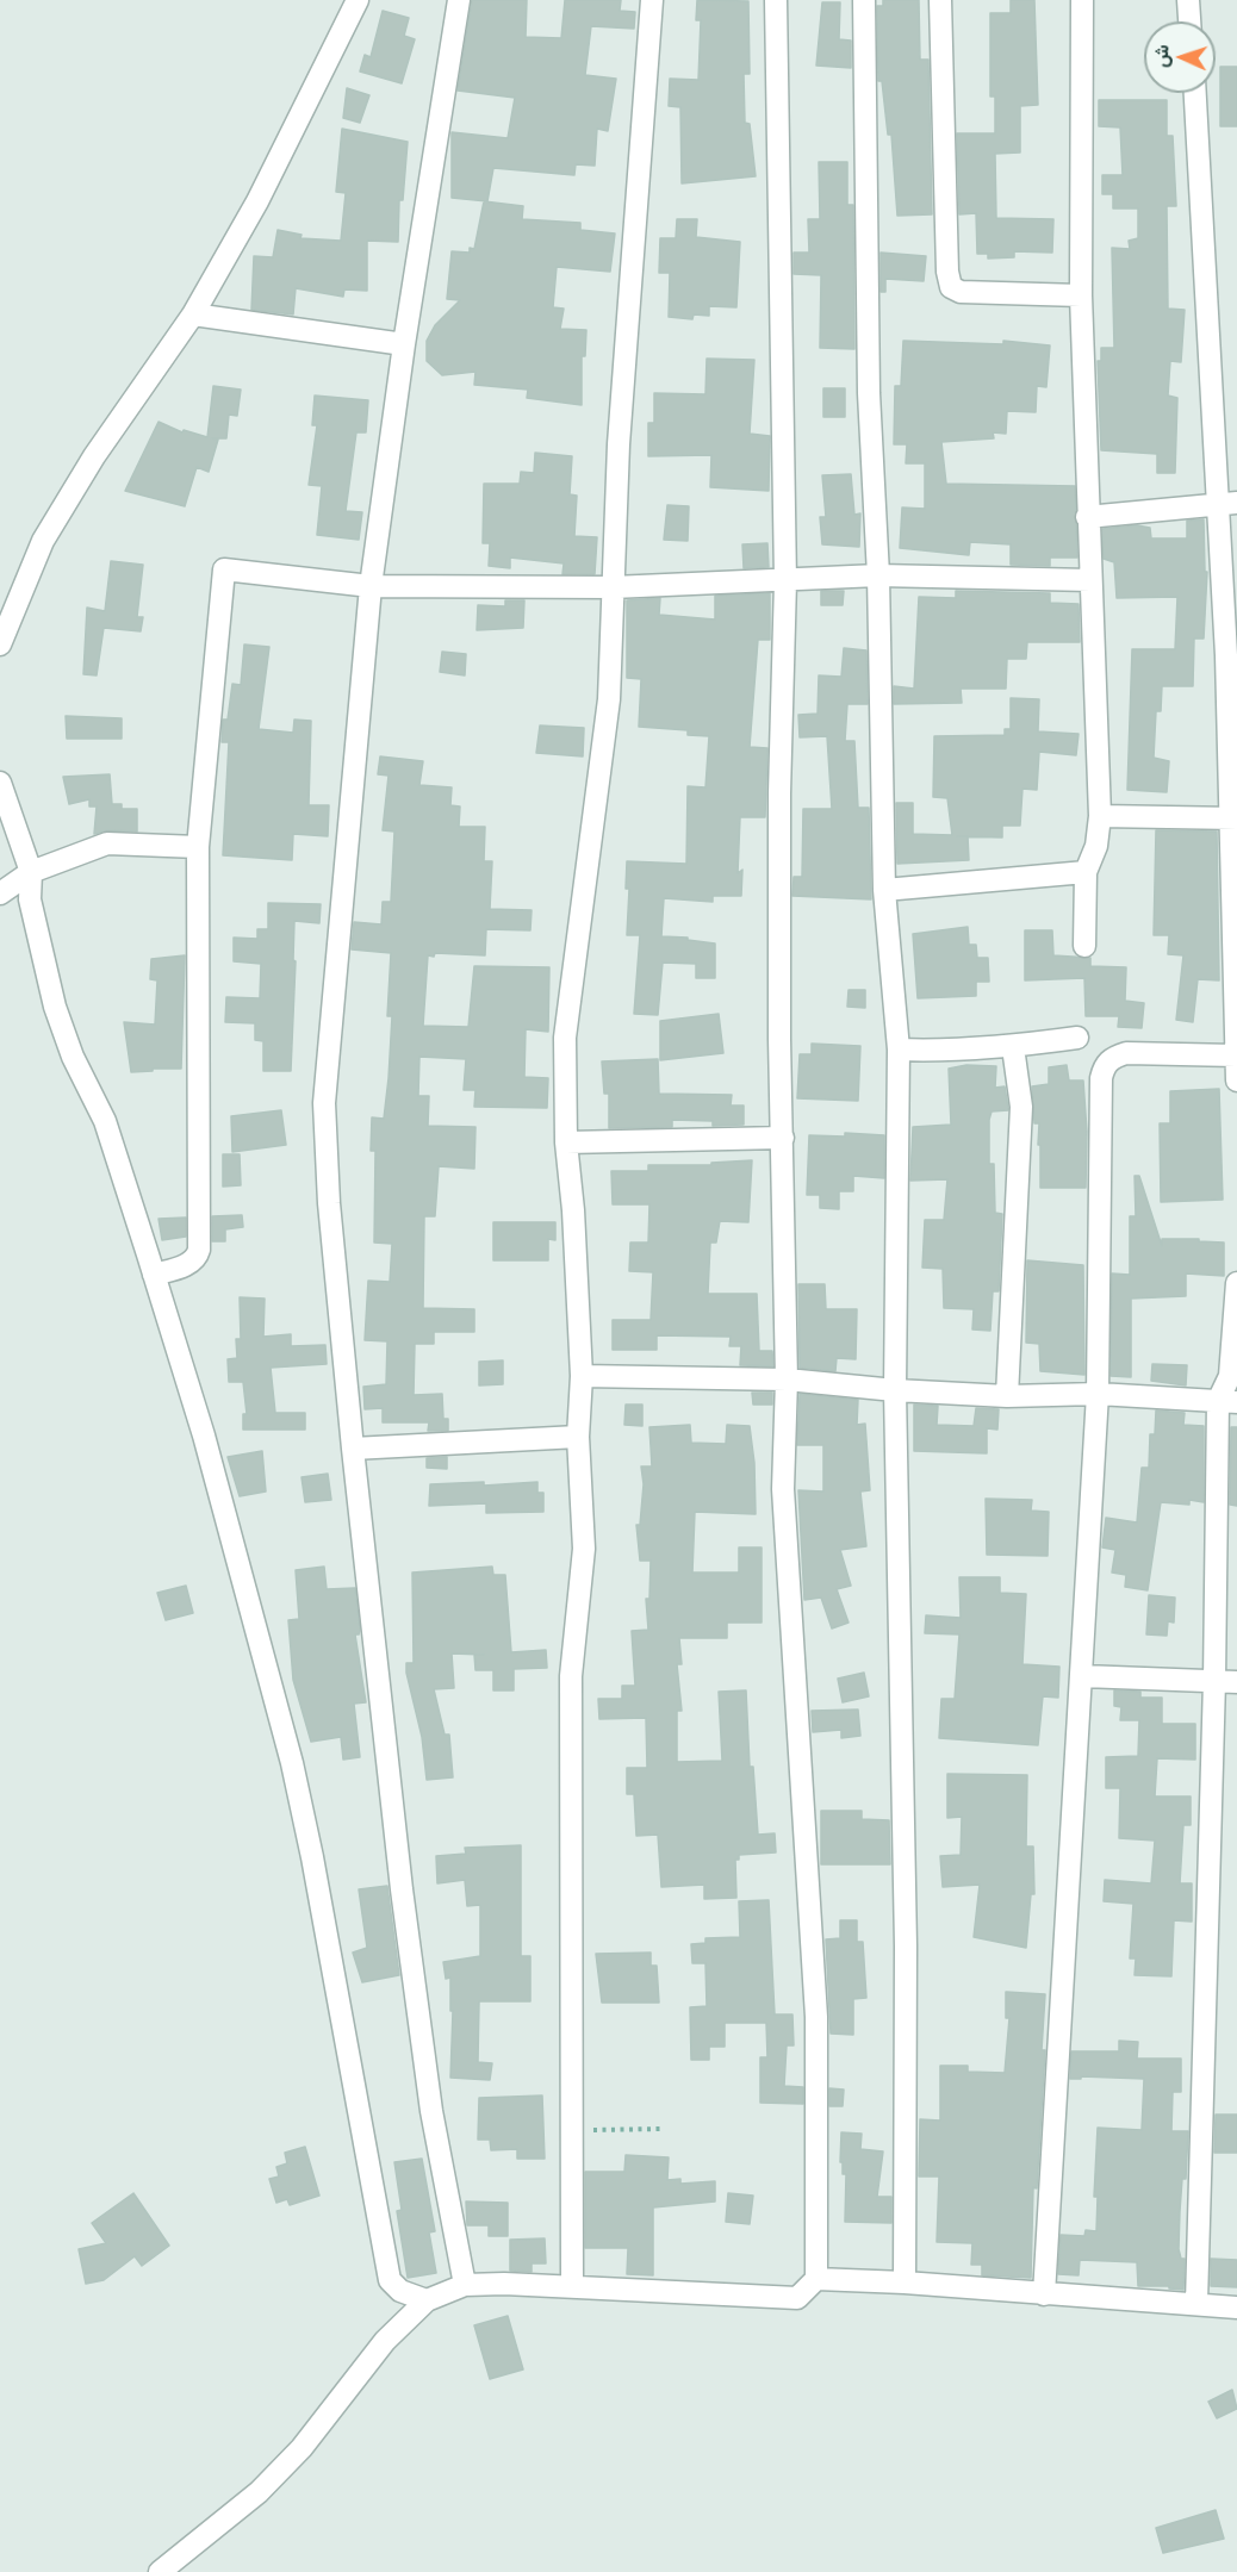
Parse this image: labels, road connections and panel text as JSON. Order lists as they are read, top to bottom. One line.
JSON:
{"north":"left"}
